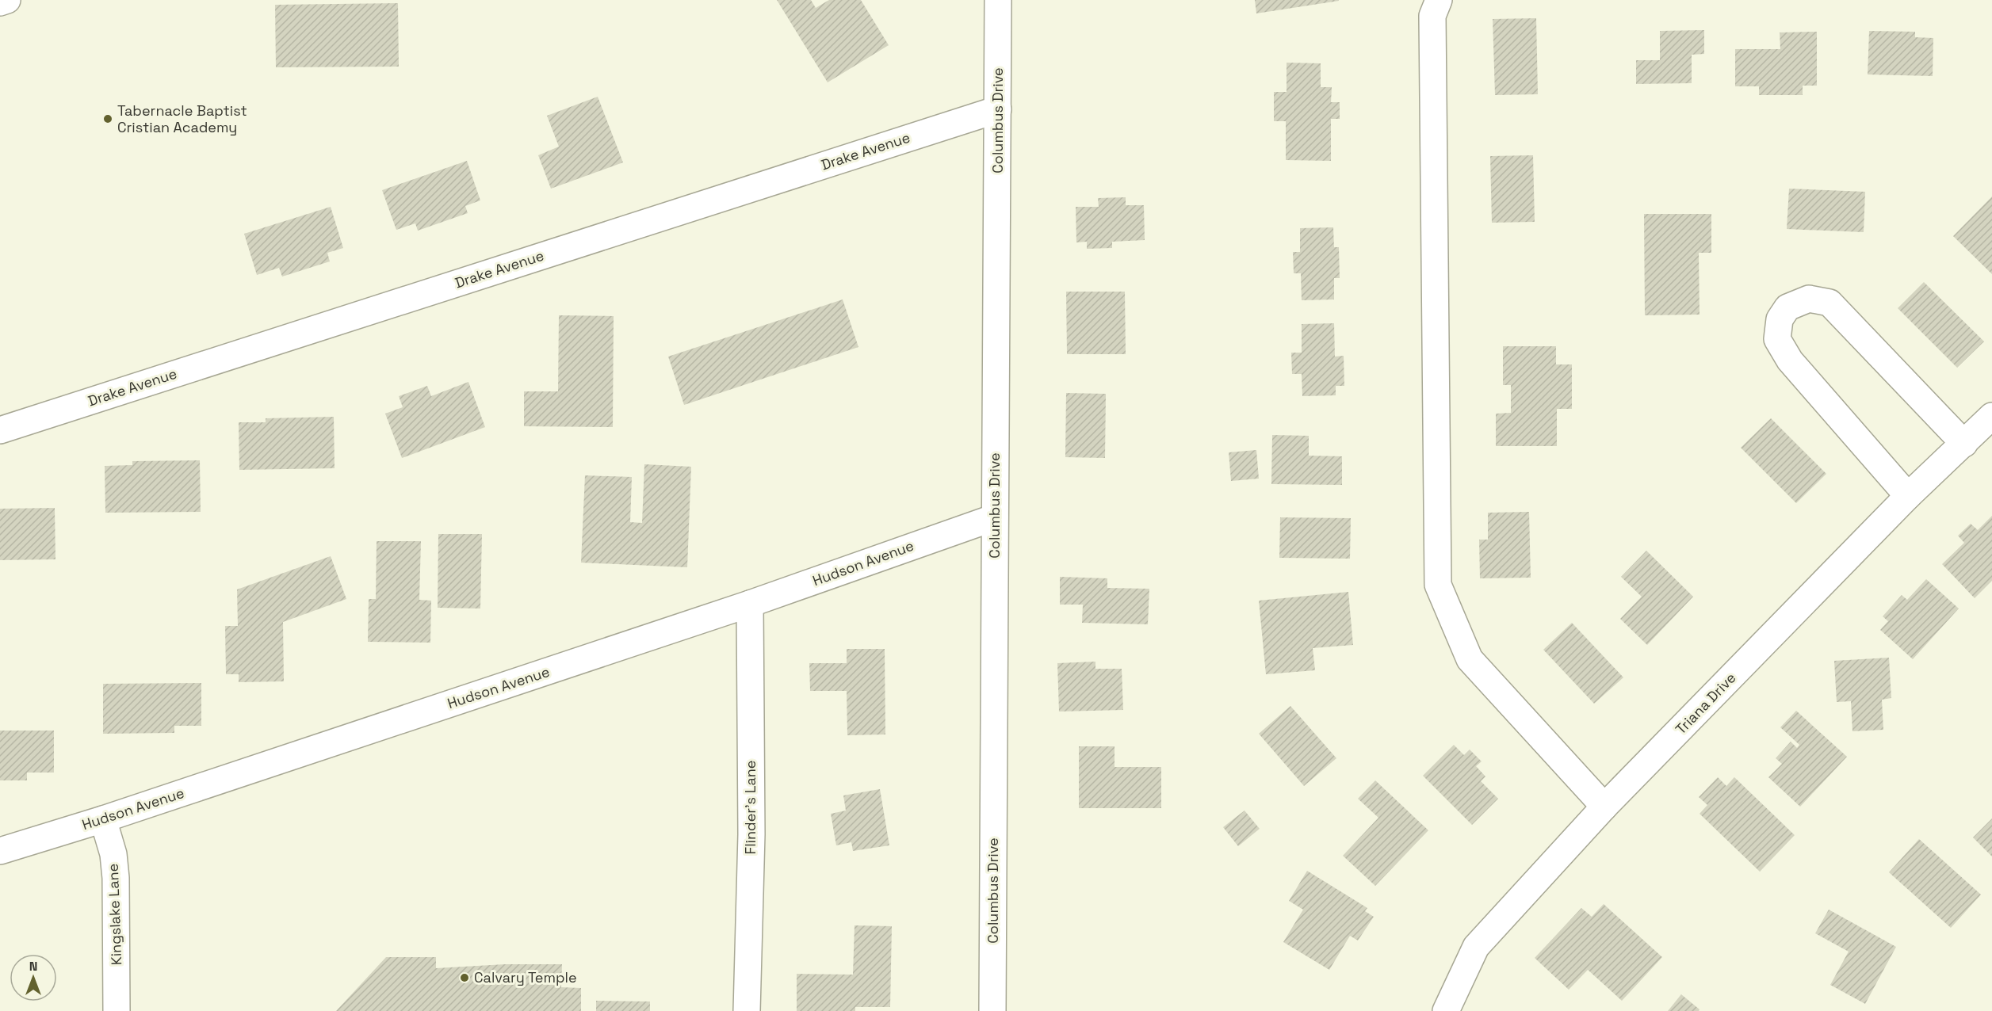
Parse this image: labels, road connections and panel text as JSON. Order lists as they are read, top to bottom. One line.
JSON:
{"streets":{"street":["Columbus Drive","Drake Avenue","Hudson Avenue","Triana Drive","Flinder's Lane","Kingslake Lane"]},"crossings":[["Columbus Drive","Drake Avenue"],["Columbus Drive","Hudson Avenue"],["Hudson Avenue","Flinder's Lane"],["Hudson Avenue","Kingslake Lane"]],"places":["Tabernacle Baptist Cristian Academy","Calvary Temple"],"north":"top"}
